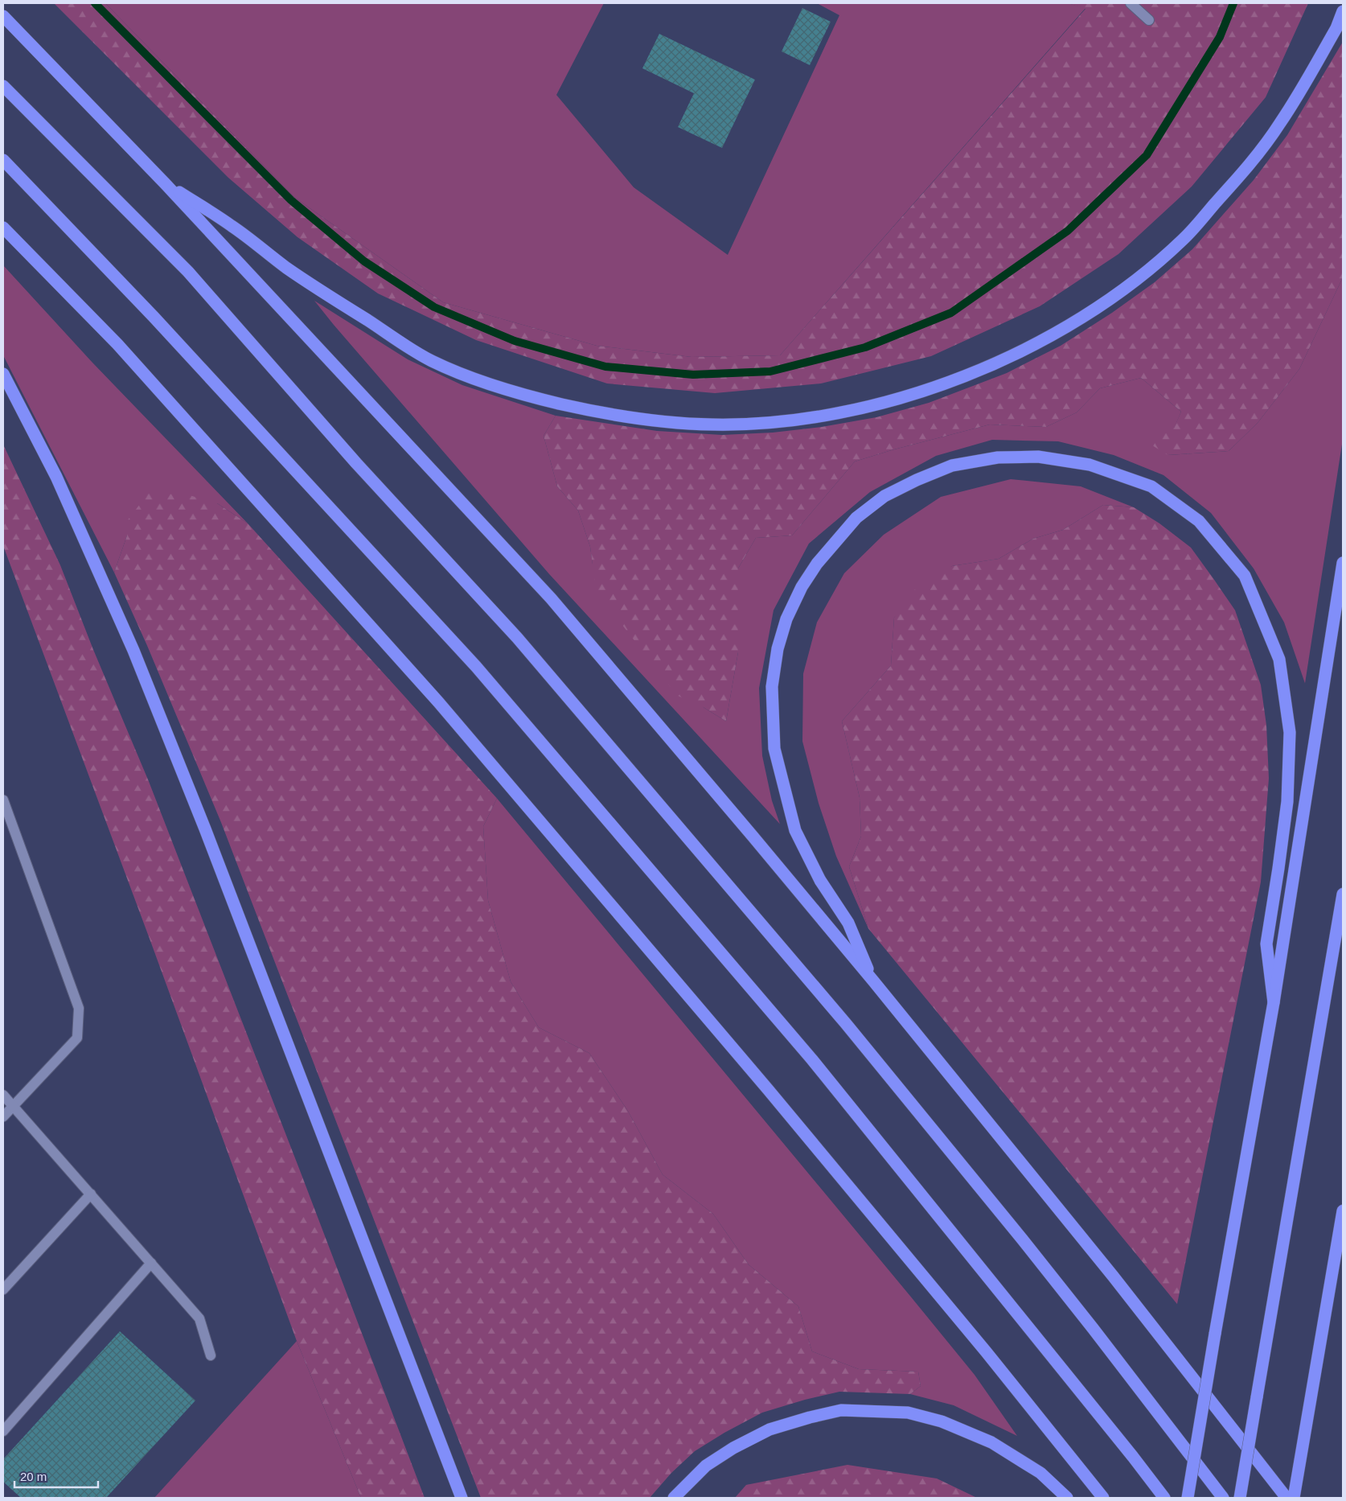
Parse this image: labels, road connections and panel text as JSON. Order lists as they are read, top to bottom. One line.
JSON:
{"scale_bar":"20 m"}
